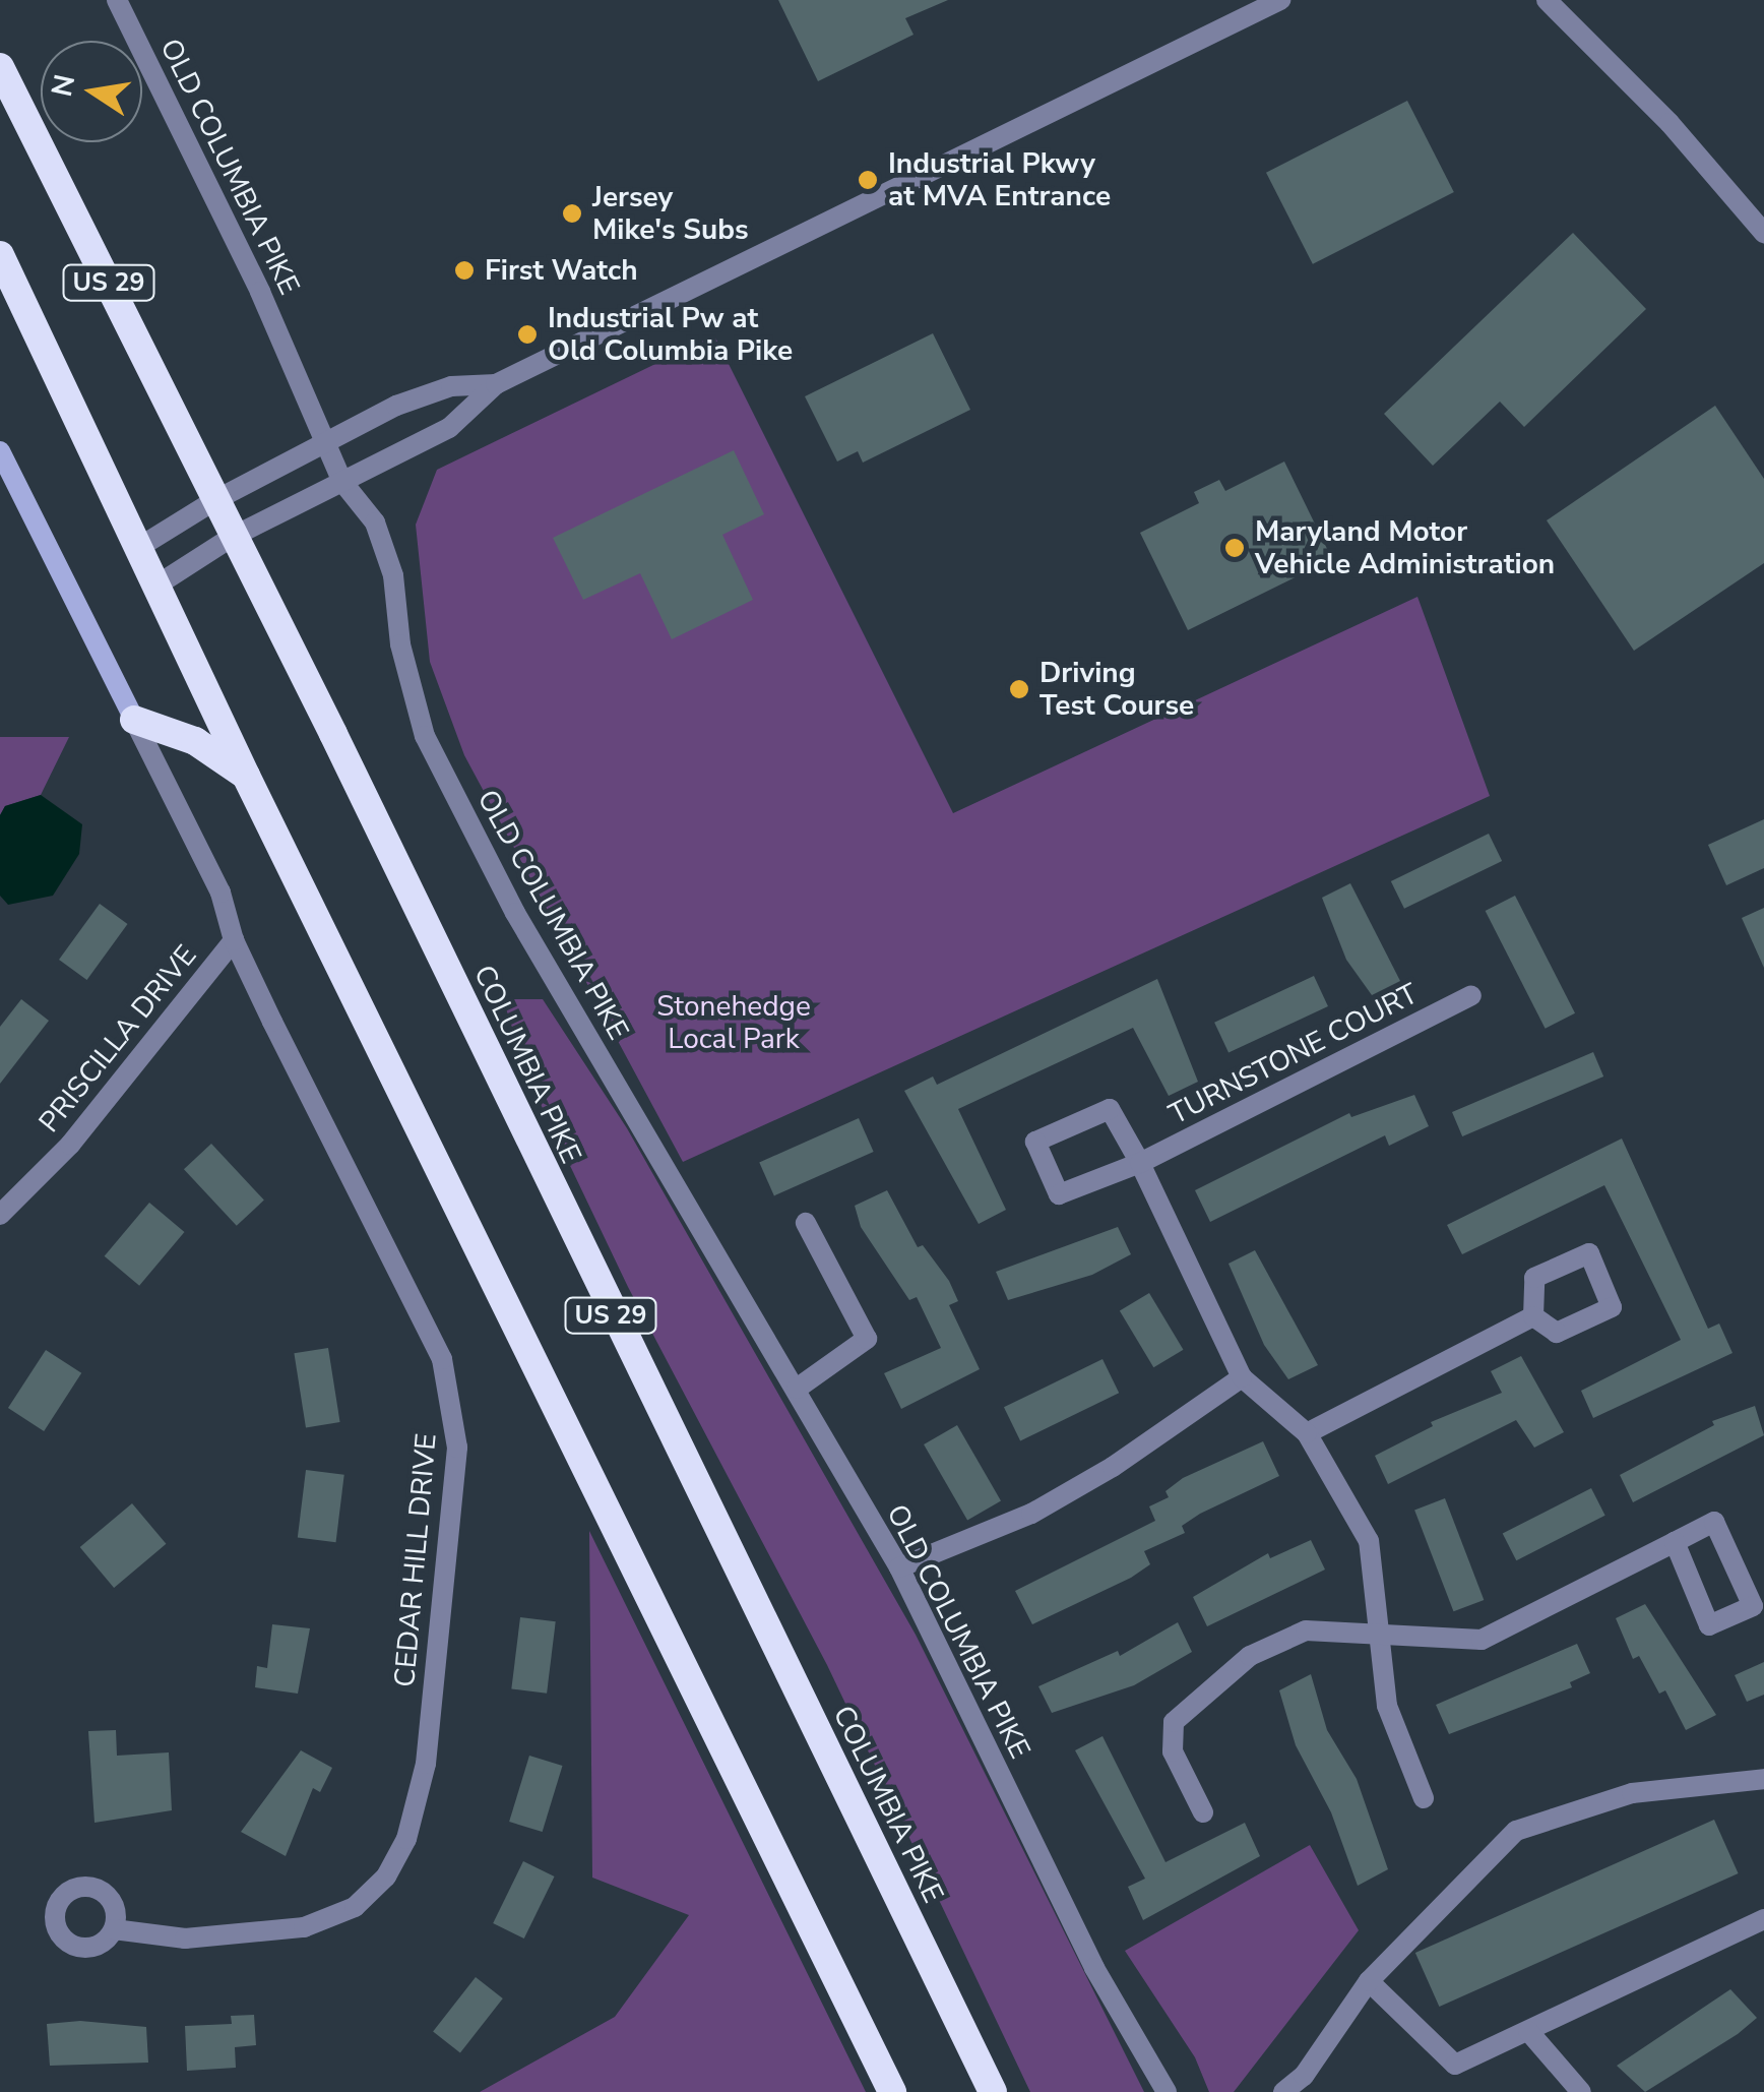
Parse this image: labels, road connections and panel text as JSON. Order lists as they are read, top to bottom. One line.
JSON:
{"streets":{"highway":["US 29","COLUMBIA PIKE"],"street":["OLD COLUMBIA PIKE","PRISCILLA DRIVE","TURNSTONE COURT","CEDAR HILL DRIVE"]},"crossings":[["PRISCILLA DRIVE","CEDAR HILL DRIVE"]],"parks":["Stonehedge Local Park"],"places":["Industrial Pkwy at MVA Entrance","Jersey Mike's Subs","First Watch","Industrial Pw at Old Columbia Pike","Maryland Motor Vehicle Administration","Driving Test Course"],"north":"left"}
